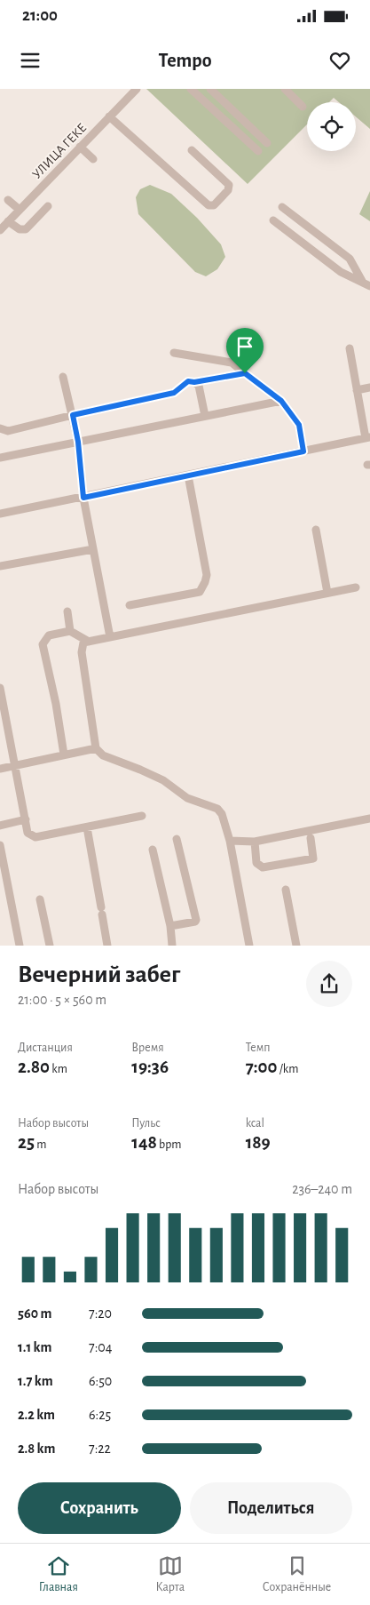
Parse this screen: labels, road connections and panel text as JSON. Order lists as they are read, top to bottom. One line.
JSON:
{"streets":{"street":["УЛИЦА ГЕКЕ"]},"page":{"status":"21:00","header":"Tempo","heading":["Вечерний забег","21:00 · 5 × 560 m"],"stats":[["Дистанция","2.80 km"],["Время","19:36"],["Темп","7:00 /km"],["Набор высоты","25 m"],["Пульс","148 bpm"],["kcal","189"]],"chart":["Набор высоты","236–240 m"],"list":[{"name":"560 m","note":"7:20"},{"name":"1.1 km","note":"7:04"},{"name":"1.7 km","note":"6:50"},{"name":"2.2 km","note":"6:25"},{"name":"2.8 km","note":"7:22"}],"buttons":["Сохранить","Поделиться"],"tabs":["Главная","Карта","Сохранённые"]}}
